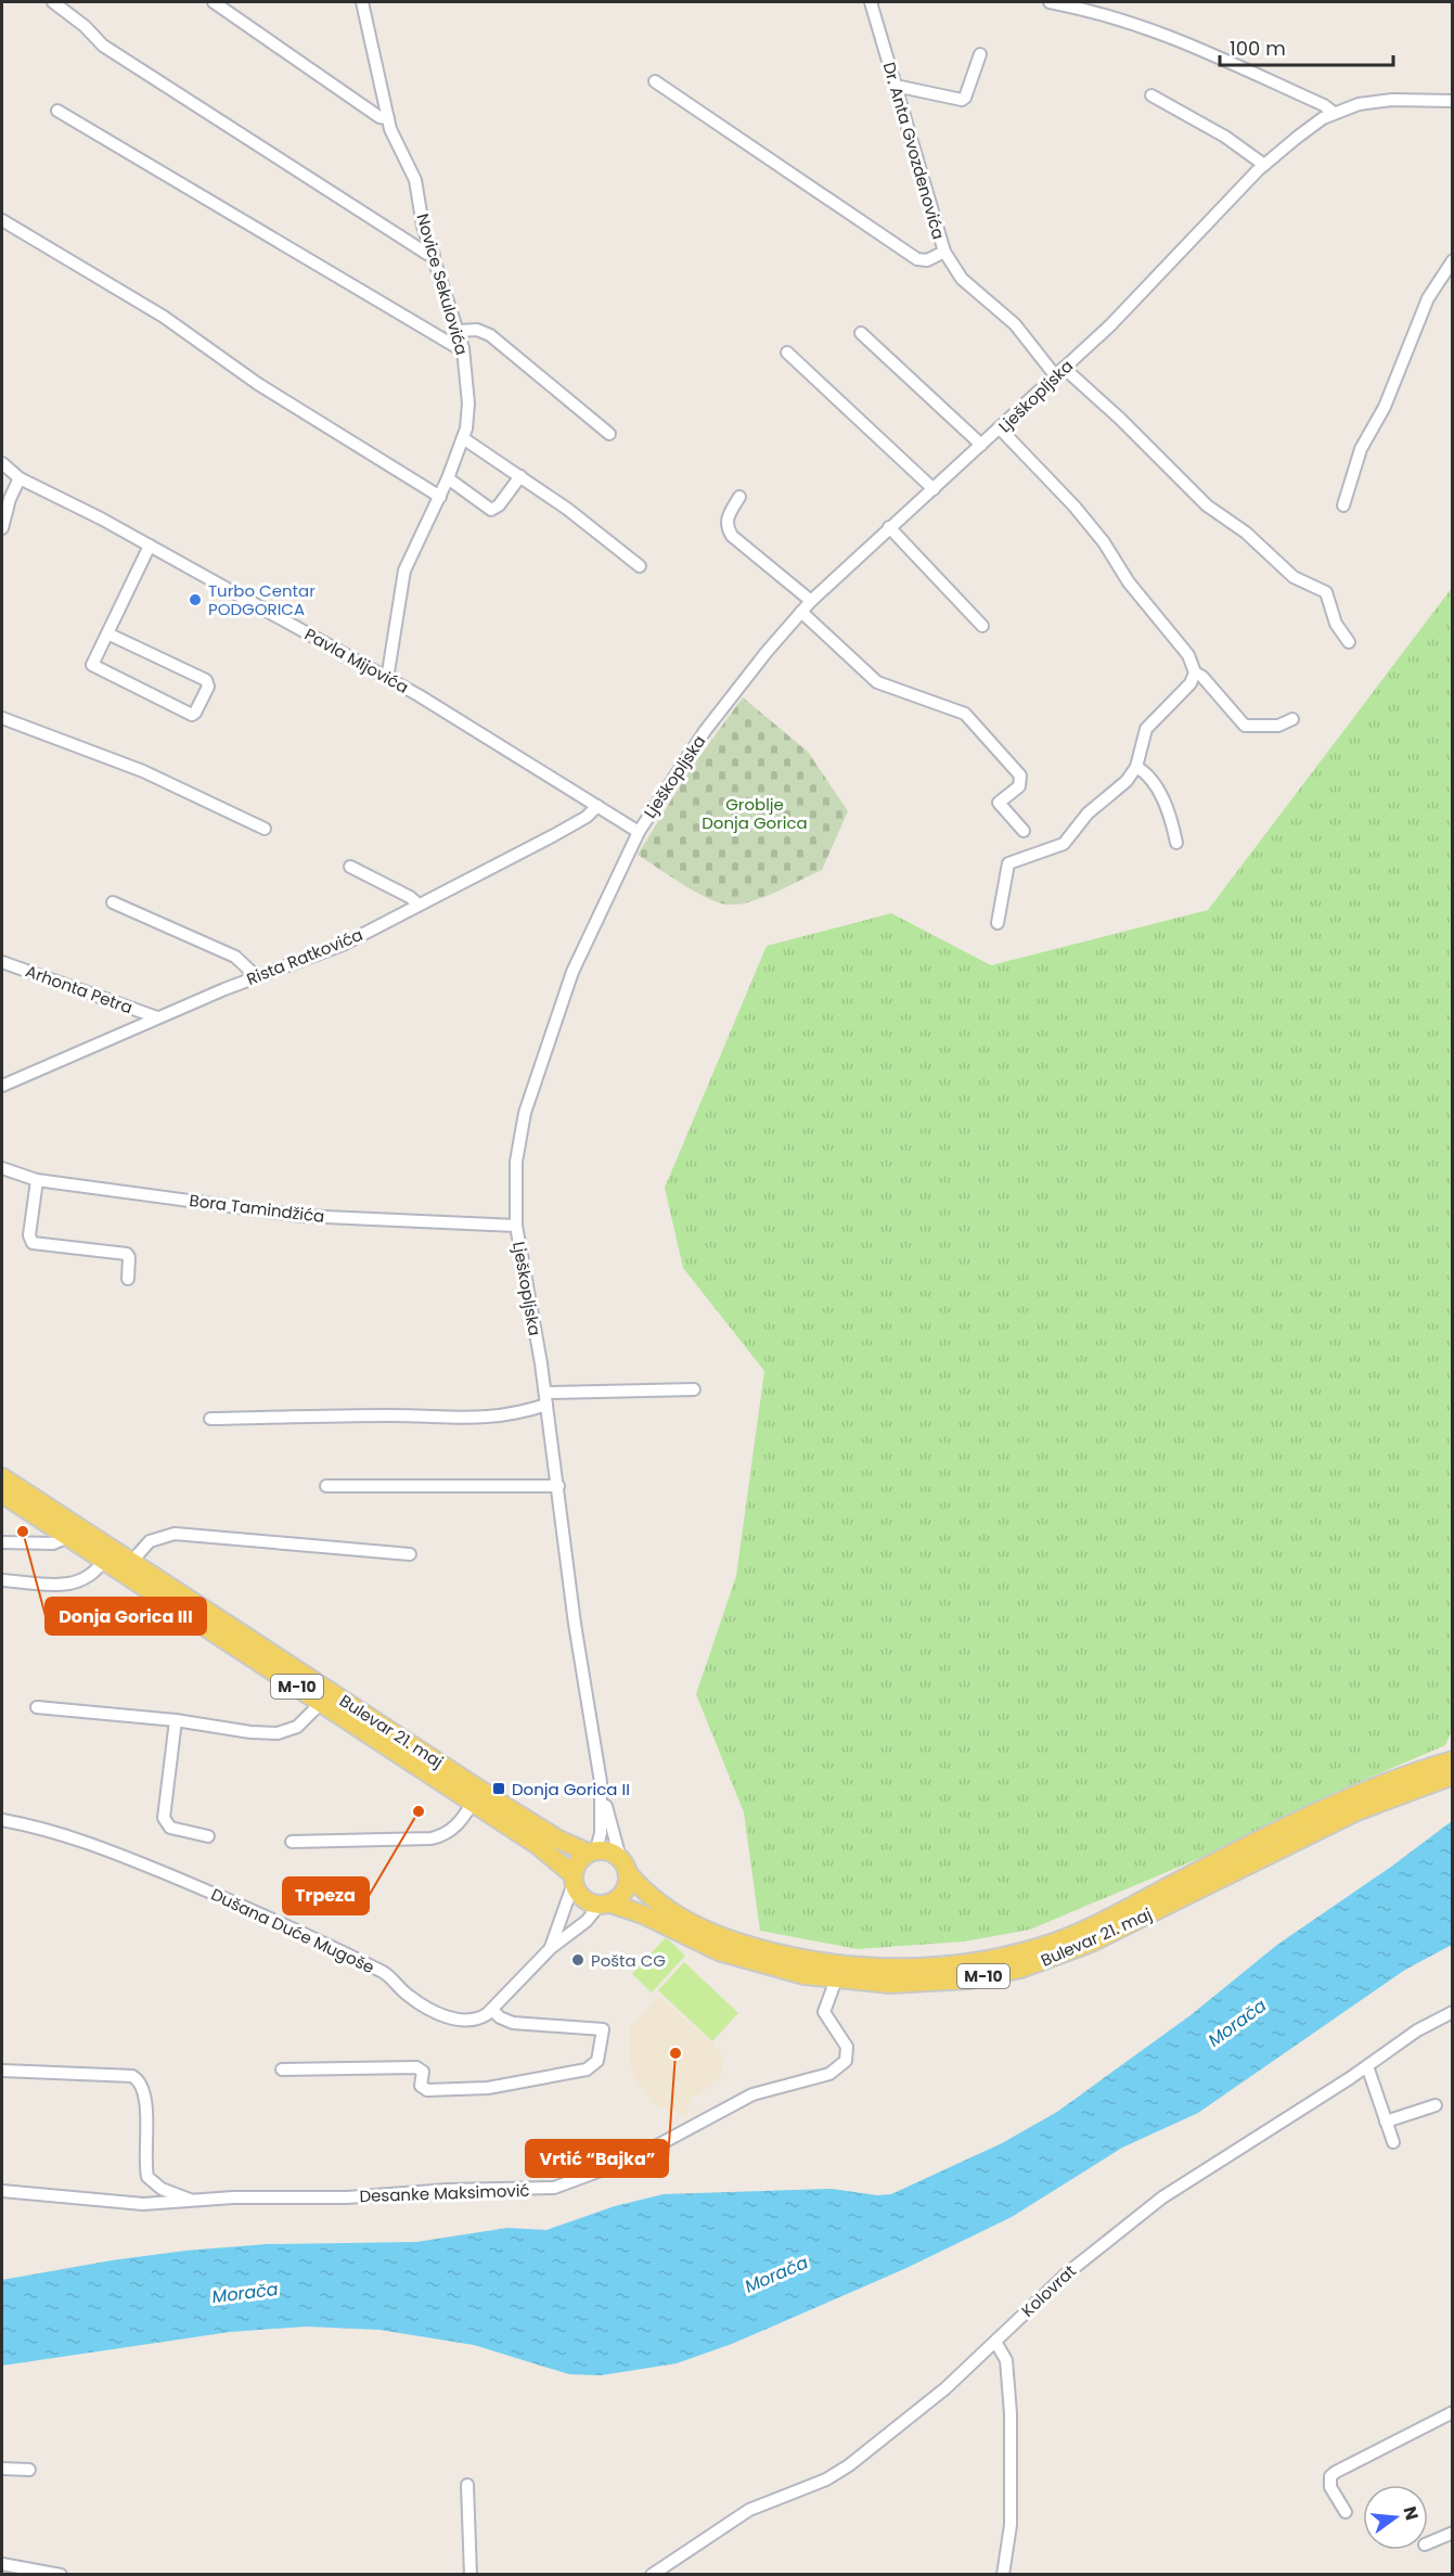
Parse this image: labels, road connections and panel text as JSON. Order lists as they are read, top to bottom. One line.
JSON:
{"streets":{"main road":["M-10","Bulevar 21. maj"],"street":["Dr. Anta Gvozdenovića","Novice Sekulovića","Lješkopljska","Pavla Mijovića","Rista Ratkovića","Arhonta Petra","Bora Tamindžića","Dušana Duće Mugoše","Desanke Maksimović","Kolovrat"]},"crossings":[["Dr. Anta Gvozdenovića","Lješkopljska"],["Novice Sekulovića","Pavla Mijovića"],["Lješkopljska","Pavla Mijovića"],["Lješkopljska","Bora Tamindžića"],["Lješkopljska","Bulevar 21. maj"],["Lješkopljska","Dušana Duće Mugoše"],["Pavla Mijovića","Rista Ratkovića"],["Rista Ratkovića","Arhonta Petra"],["Bulevar 21. maj","Dušana Duće Mugoše"],["Bulevar 21. maj","Desanke Maksimović"]],"water":["Morača"],"parks":["Groblje Donja Gorica"],"places":{"other":["Turbo Centar PODGORICA","Donja Gorica III","Trpeza","Pošta CG","Vrtić “Bajka”"],"transit":["Donja Gorica II"]},"scale_bar":"100 m","north":"right"}
